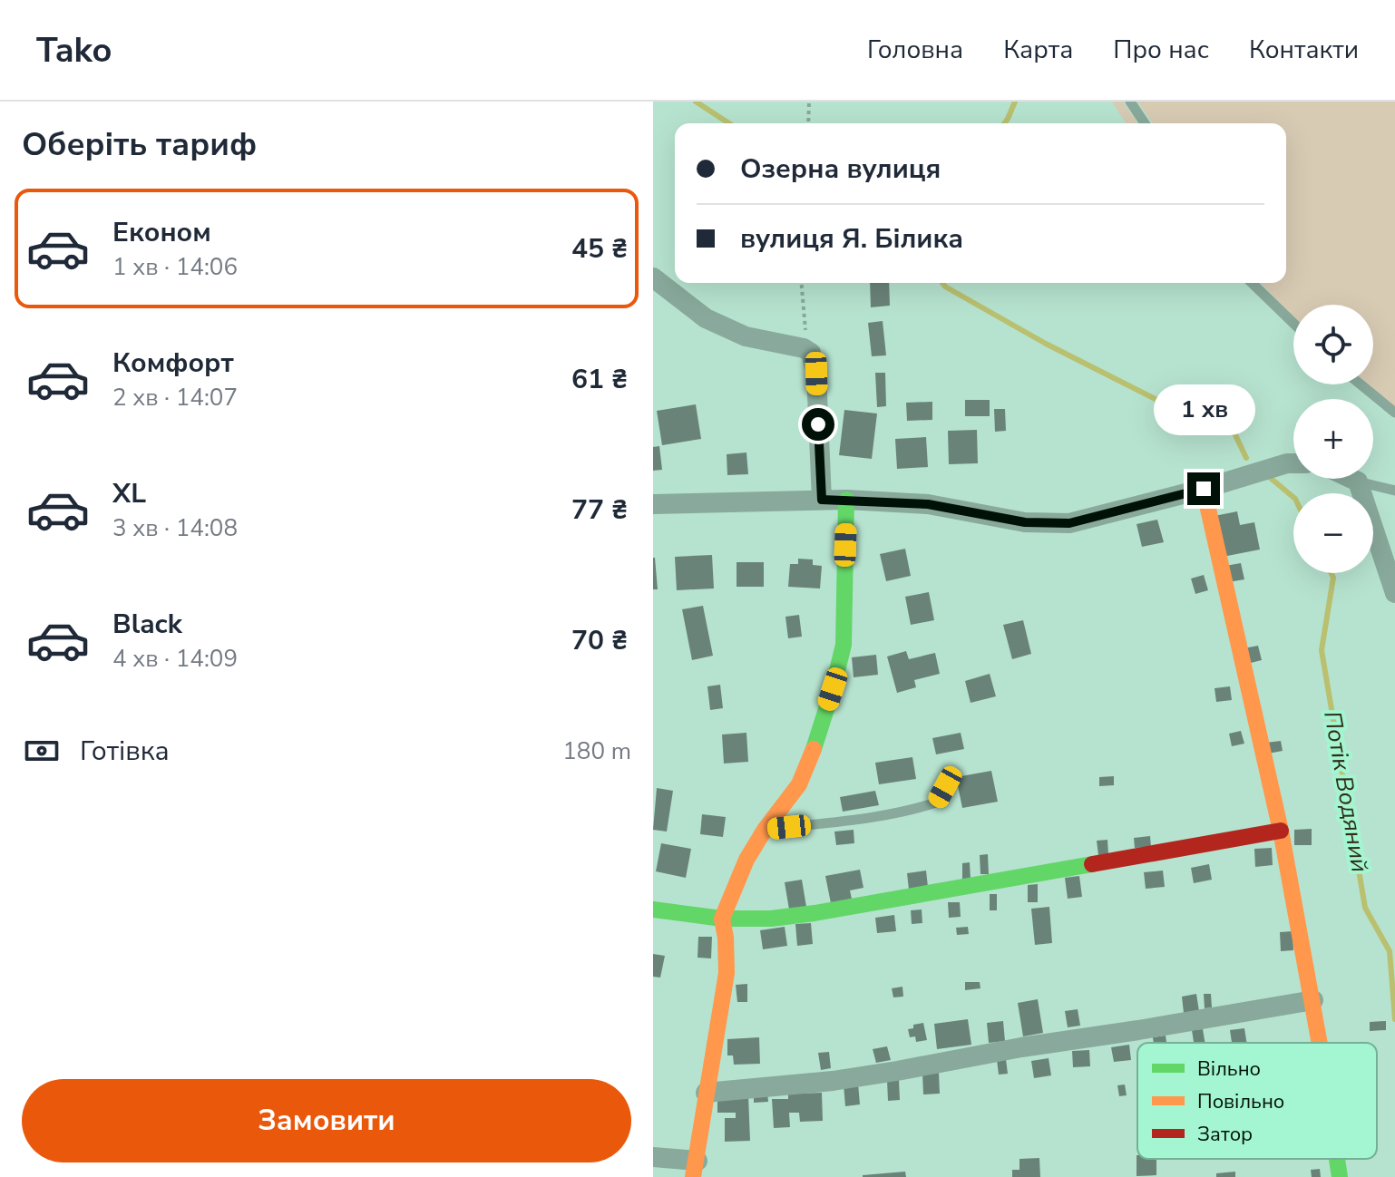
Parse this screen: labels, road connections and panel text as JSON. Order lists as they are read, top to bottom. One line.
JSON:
{"water":["Потік Водяний"],"legend":["Вільно","Повільно","Затор"],"page":{"header":"Tako","nav":["Головна","Карта","Про нас","Контакти"],"heading":"Оберіть тариф","banner":["Озерна вулиця","вулиця Я. Білика"],"list":[{"name":"Економ","note":"1 хв · 14:06","value":"45 ₴"},{"name":"Комфорт","note":"2 хв · 14:07","value":"61 ₴"},{"name":"XL","note":"3 хв · 14:08","value":"77 ₴"},{"name":"Black","note":"4 хв · 14:09","value":"70 ₴"}],"map_buttons":["+","−"],"bubble":"1 хв","pay":["Готівка","180 m"],"buttons":"Замовити"}}
